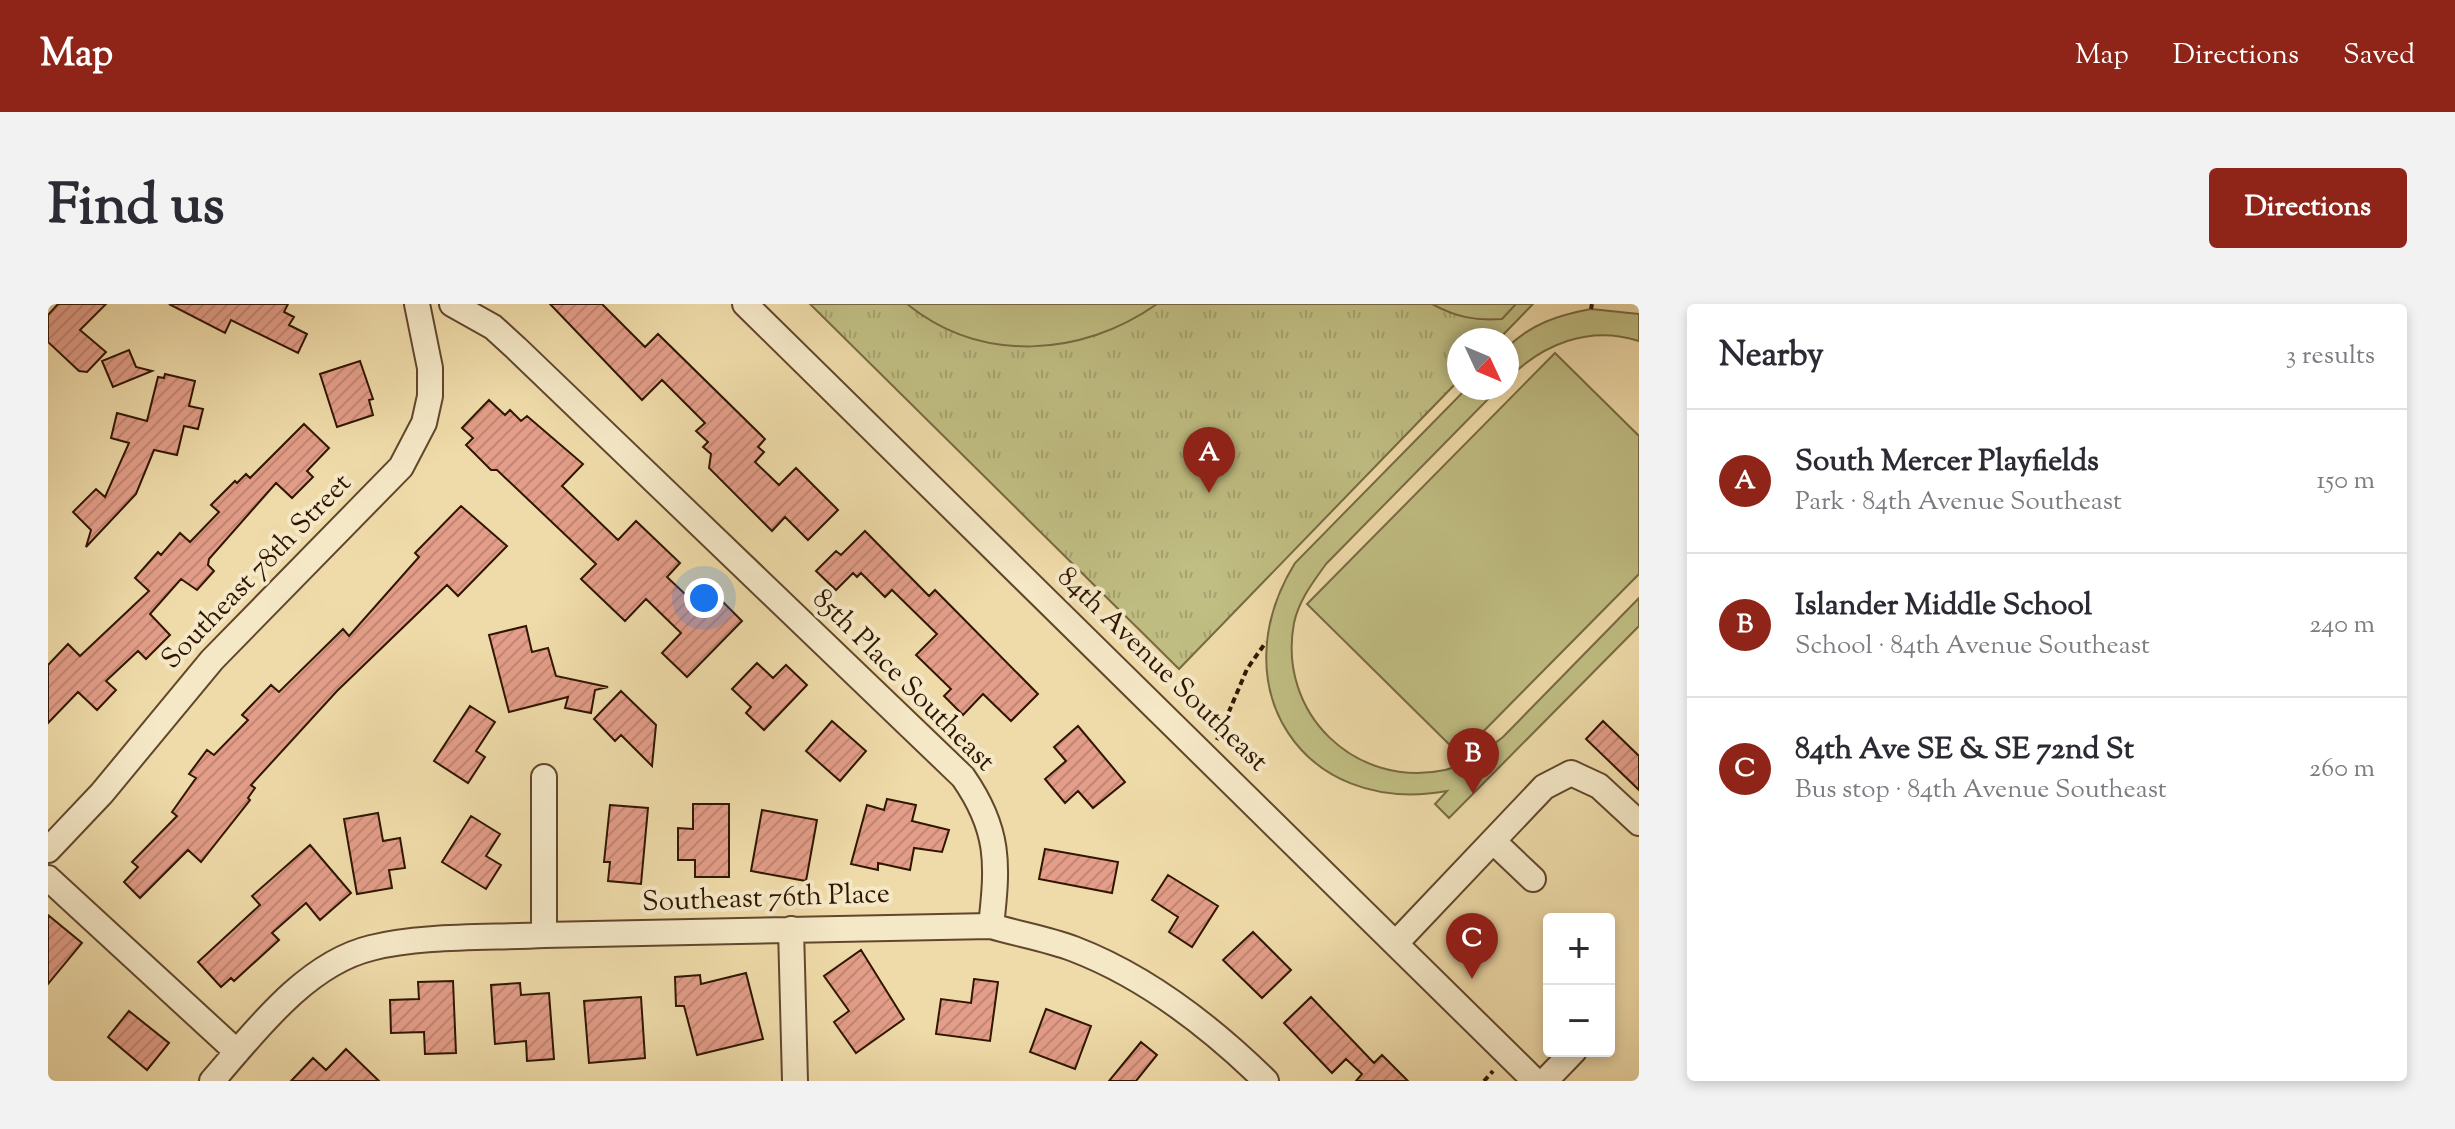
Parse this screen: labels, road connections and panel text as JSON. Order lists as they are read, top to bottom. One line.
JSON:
{"streets":{"street":["Southeast 78th Street","84th Avenue Southeast","85th Place Southeast","Southeast 76th Place"]},"crossings":[["85th Place Southeast","Southeast 76th Place"]],"north":"bottom right","page":{"header":"Map","nav":["Map","Directions","Saved"],"title":"Find us","buttons":"Directions","heading":["Nearby","3 results"],"list":[{"mark":"A","name":"South Mercer Playfields","note":"Park · 84th Avenue Southeast","value":"150 m"},{"mark":"B","name":"Islander Middle School","note":"School · 84th Avenue Southeast","value":"240 m"},{"mark":"C","name":"84th Ave SE & SE 72nd St","note":"Bus stop · 84th Avenue Southeast","value":"260 m"}],"pins":["A","B","C"],"map_buttons":["+","−"]}}
